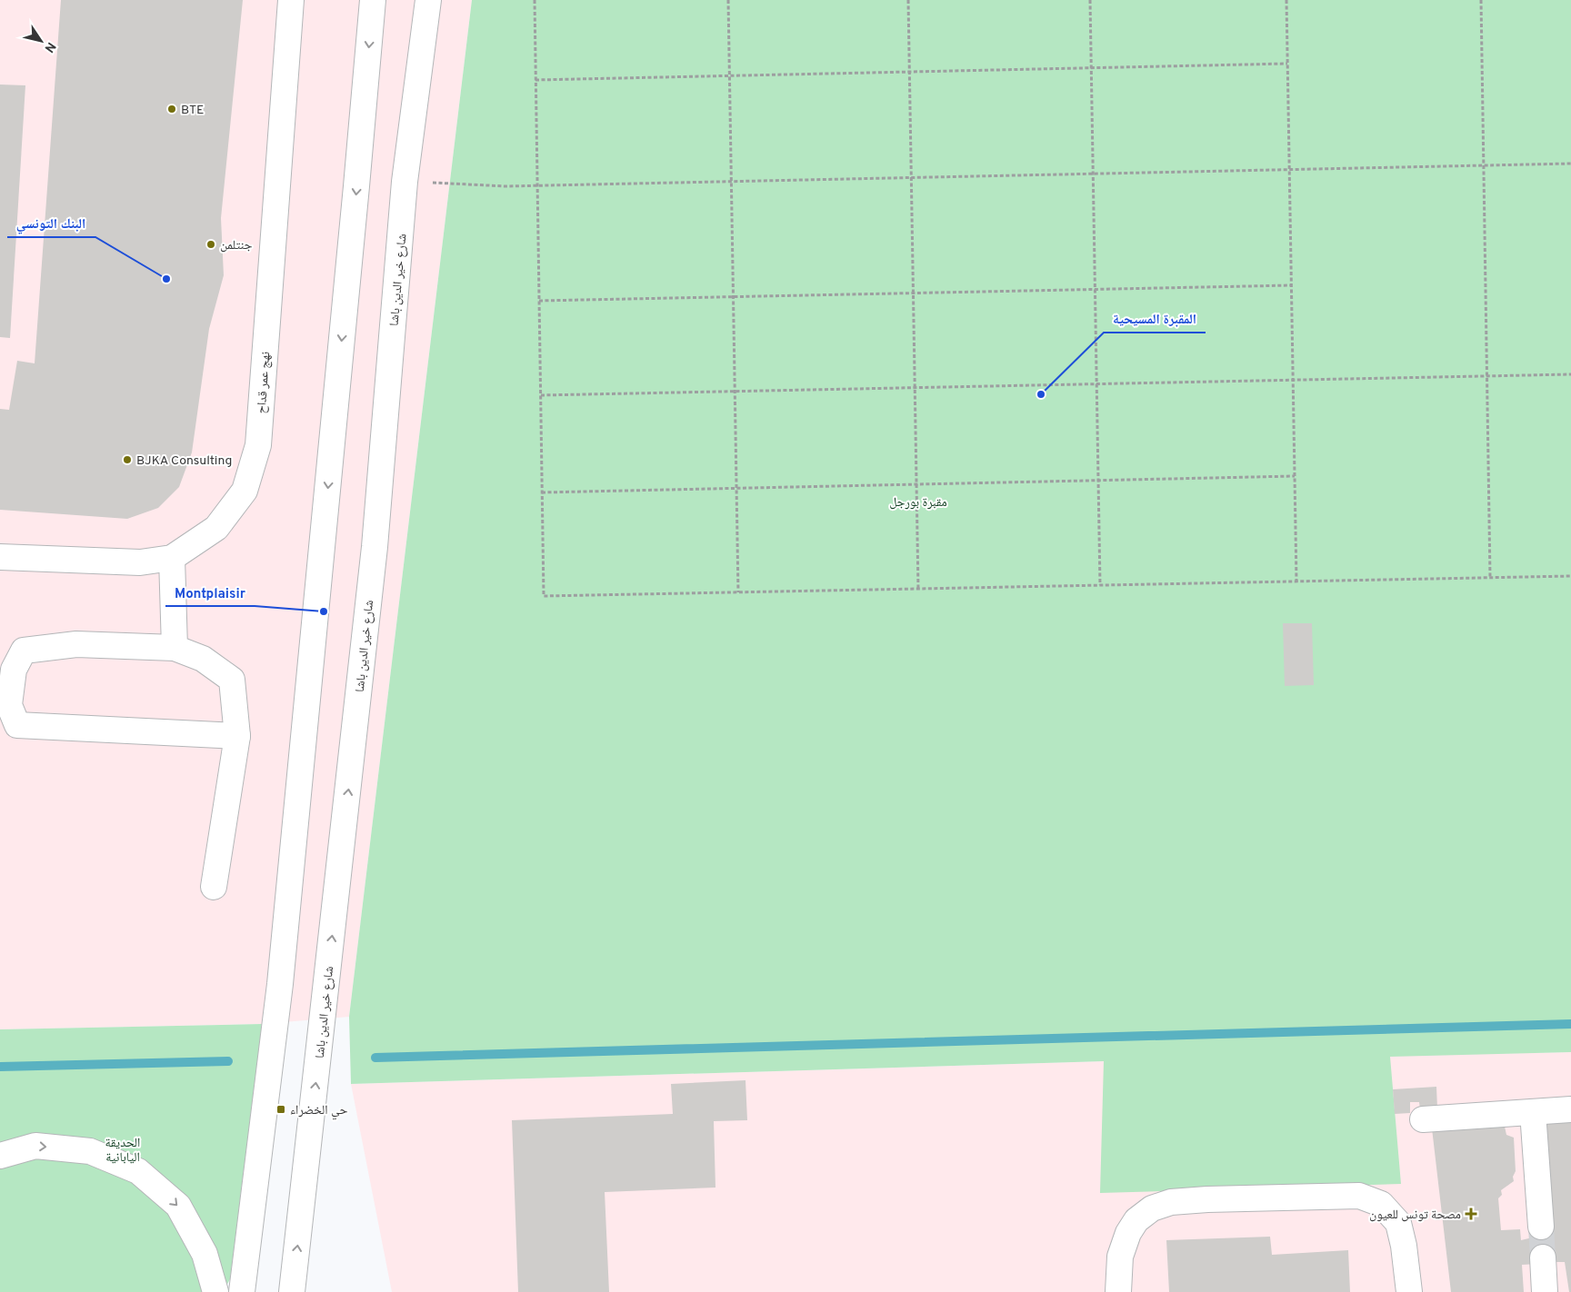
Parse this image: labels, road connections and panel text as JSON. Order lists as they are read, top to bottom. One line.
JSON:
{"streets":{"main road":["شارع خير الدين باشا","نهج عمر قداح"]},"parks":["مقبرة بورجل","الحديقة اليابانية"],"places":{"other":["BTE","جنتلمن","البنك التونسي","المقبرة المسيحية","BJKA Consulting","Montplaisir"],"transit":["حي الخضراء"],"health":["مصحة تونس للعيون"]},"north":"bottom right"}
